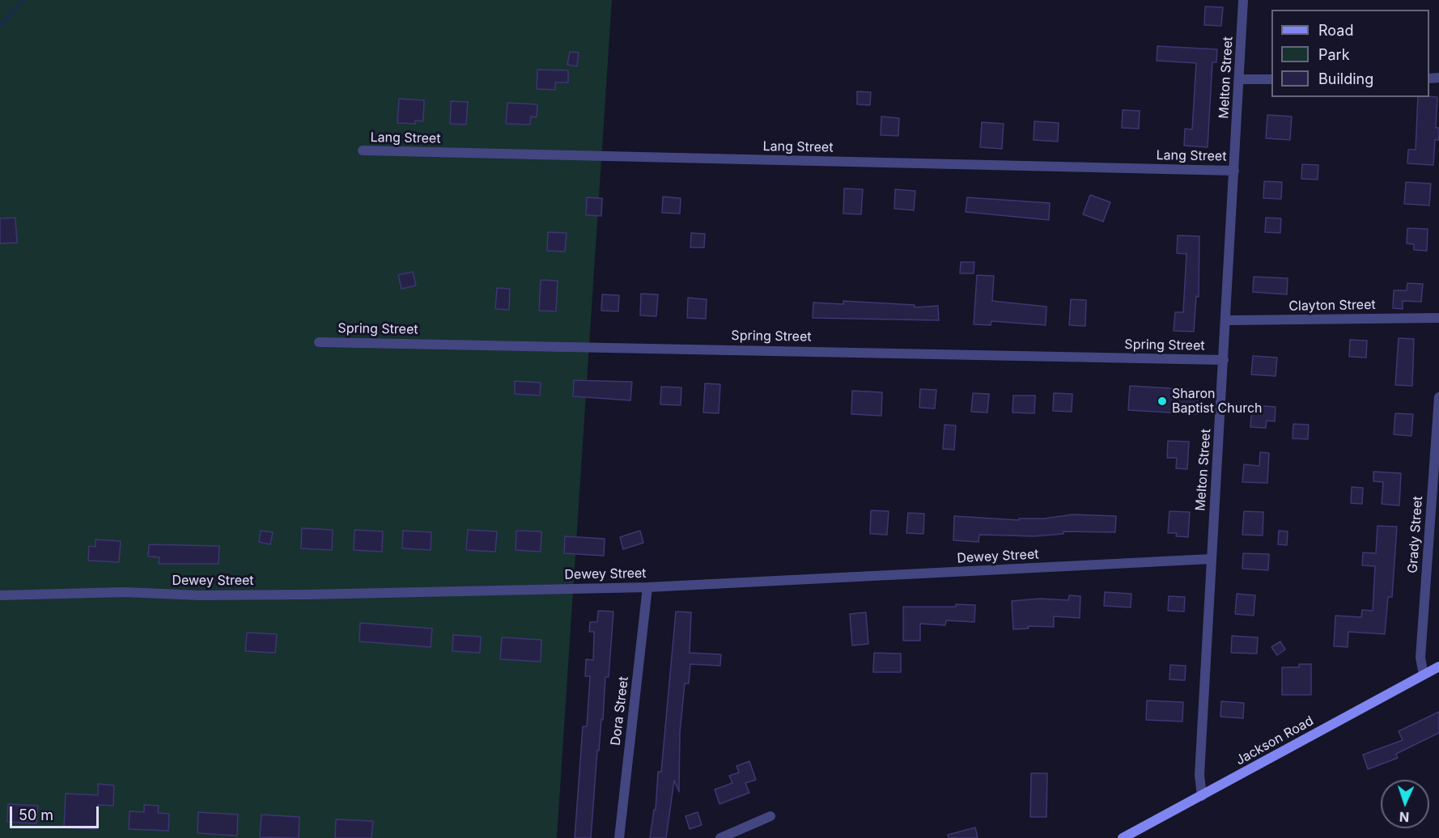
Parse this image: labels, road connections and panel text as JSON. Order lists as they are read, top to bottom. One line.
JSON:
{"streets":{"main road":["Jackson Road"],"street":["Melton Street","Lang Street","Clayton Street","Spring Street","Grady Street","Dewey Street","Dora Street"]},"crossings":[["Melton Street","Lang Street"],["Melton Street","Clayton Street"],["Melton Street","Spring Street"],["Melton Street","Dewey Street"],["Melton Street","Jackson Road"],["Grady Street","Jackson Road"],["Dewey Street","Dora Street"]],"places":["Sharon Baptist Church"],"legend":["Road","Park","Building"],"scale_bar":"50 m","north":"bottom"}
